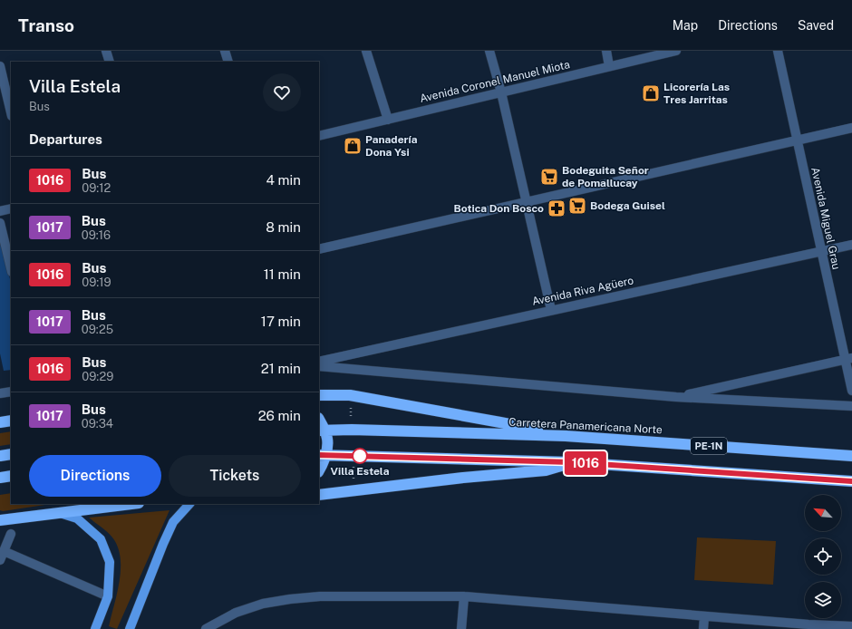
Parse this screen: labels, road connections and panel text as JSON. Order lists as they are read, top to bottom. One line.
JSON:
{"streets":{"highway":["Carretera Panamericana Norte","PE-1N"],"street":["Avenida Coronel Manuel Miota","Avenida Miguel Grau","Avenida Riva Agüero"]},"crossings":[["Avenida Miguel Grau","Avenida Riva Agüero"]],"places":{"shop":["Licorería Las Tres Jarritas","Panadería Dona Ysi"],"supermarket":["Bodeguita Señor de Pomallucay","Bodega Guisel"],"pharmacy":["Botica Don Bosco"],"other":["Villa Estela"]},"lines":["bus line 1016"],"north":"top left","page":{"header":"Transo","nav":["Map","Directions","Saved"],"on_map":"1016","heading":[["Villa Estela","Bus"],"Departures"],"list":[{"mark":"1016","name":"Bus","note":"09:12","value":"4 min"},{"mark":"1017","name":"Bus","note":"09:16","value":"8 min"},{"mark":"1016","name":"Bus","note":"09:19","value":"11 min"},{"mark":"1017","name":"Bus","note":"09:25","value":"17 min"},{"mark":"1016","name":"Bus","note":"09:29","value":"21 min"},{"mark":"1017","name":"Bus","note":"09:34","value":"26 min"}],"buttons":["Directions","Tickets"]}}
